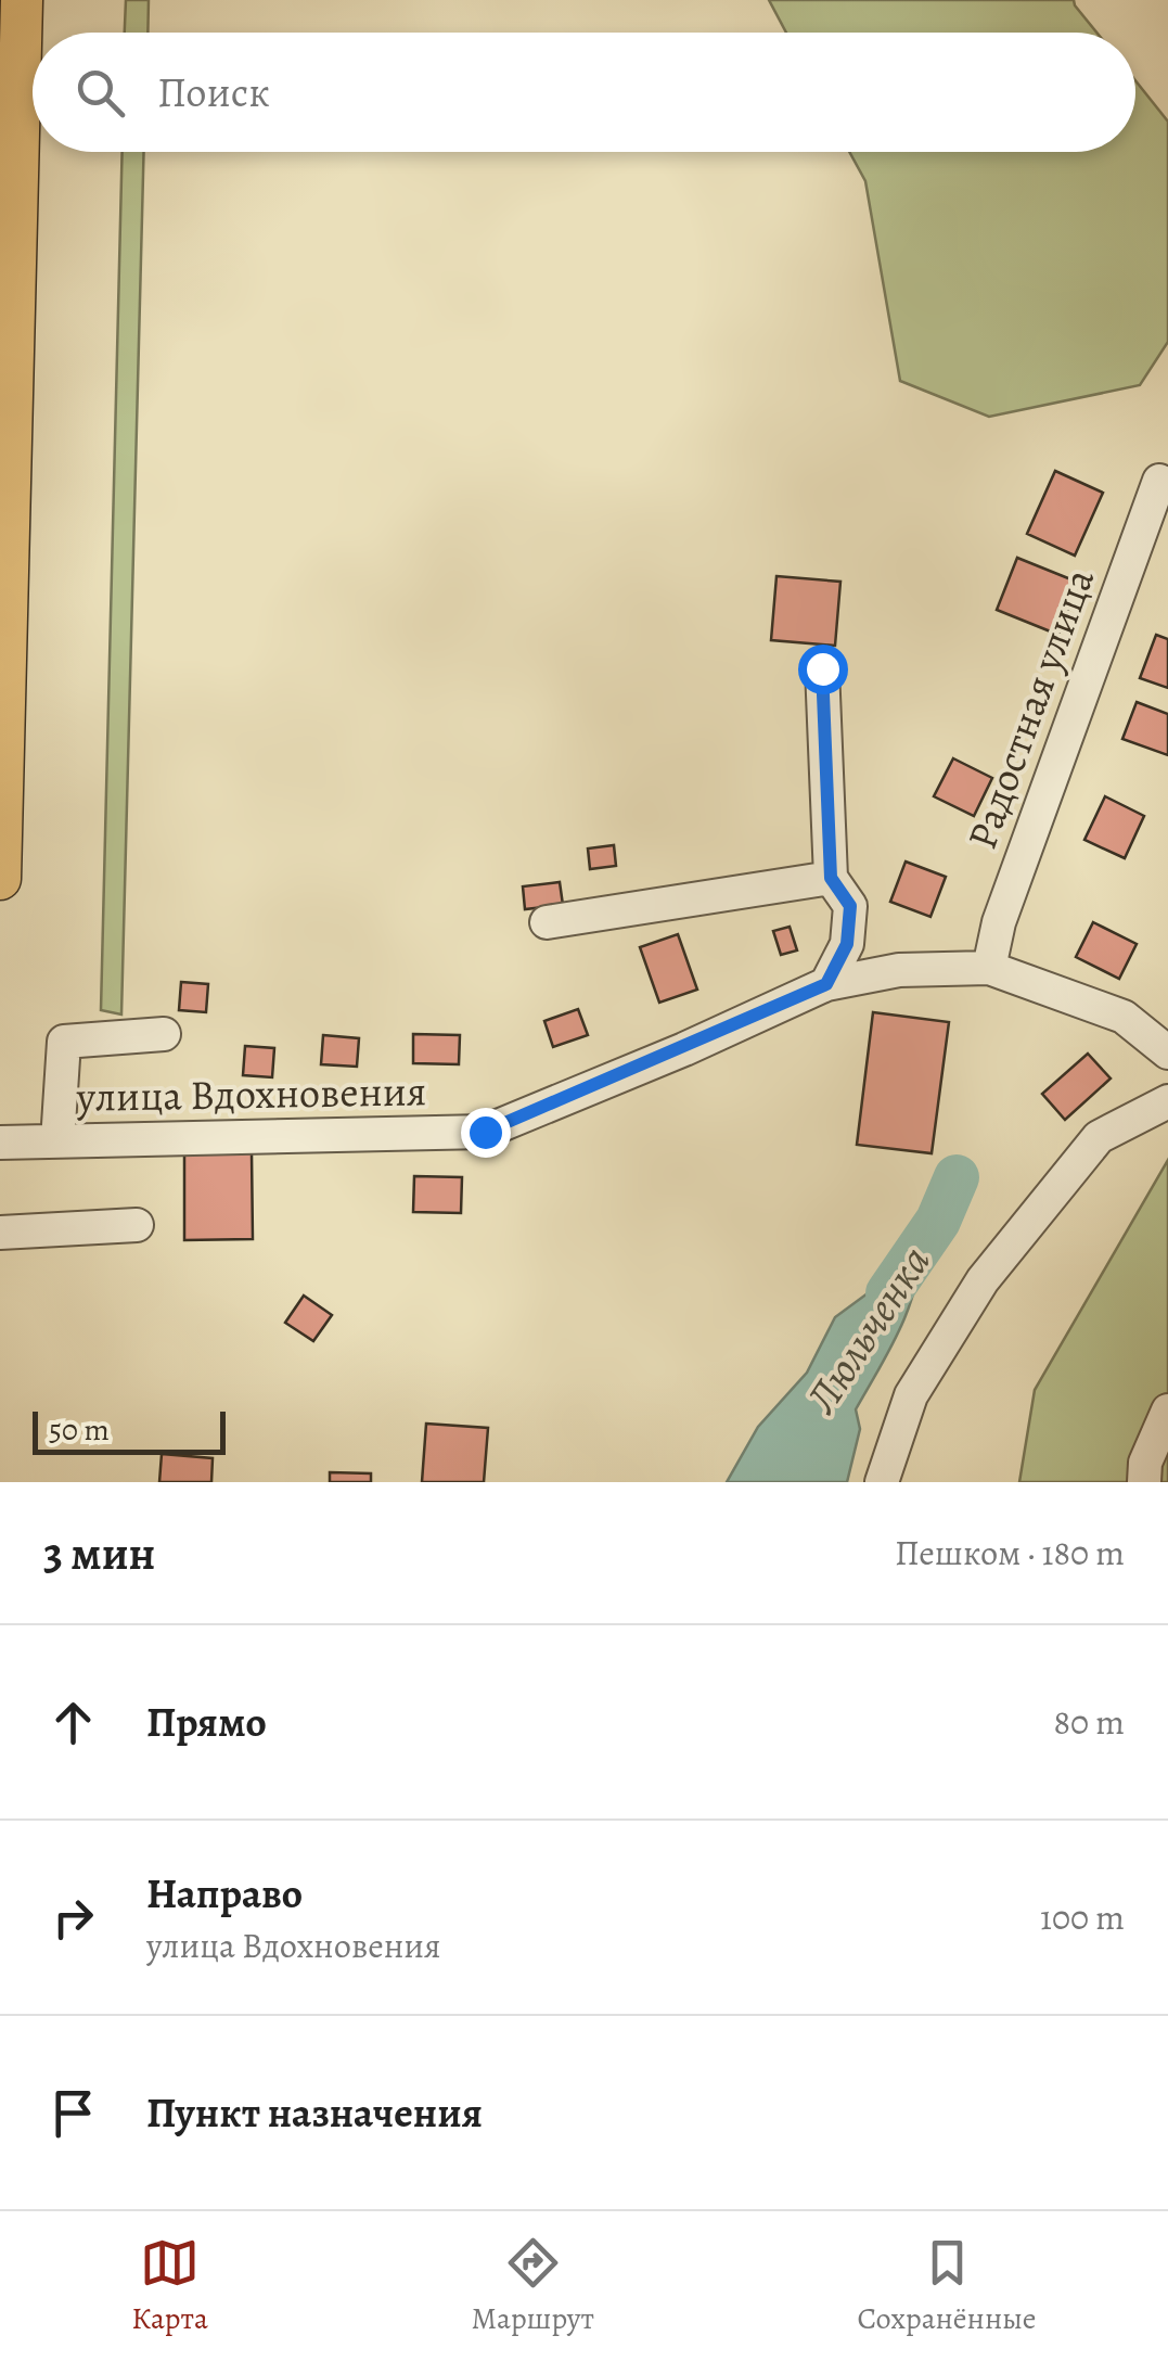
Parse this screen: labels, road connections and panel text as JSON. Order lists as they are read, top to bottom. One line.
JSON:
{"streets":{"street":["Радостная улица","улица Вдохновения"]},"crossings":[["Радостная улица","улица Вдохновения"]],"water":["Люльченка"],"scale_bar":"50 m","page":{"search":"Поиск","scale":"50 m","heading":["3 мин","Пешком · 180 m"],"list":[["Прямо","80 m"],["Направо","улица Вдохновения","100 m"],"Пункт назначения"],"nav":["Карта","Маршрут","Сохранённые"]}}
